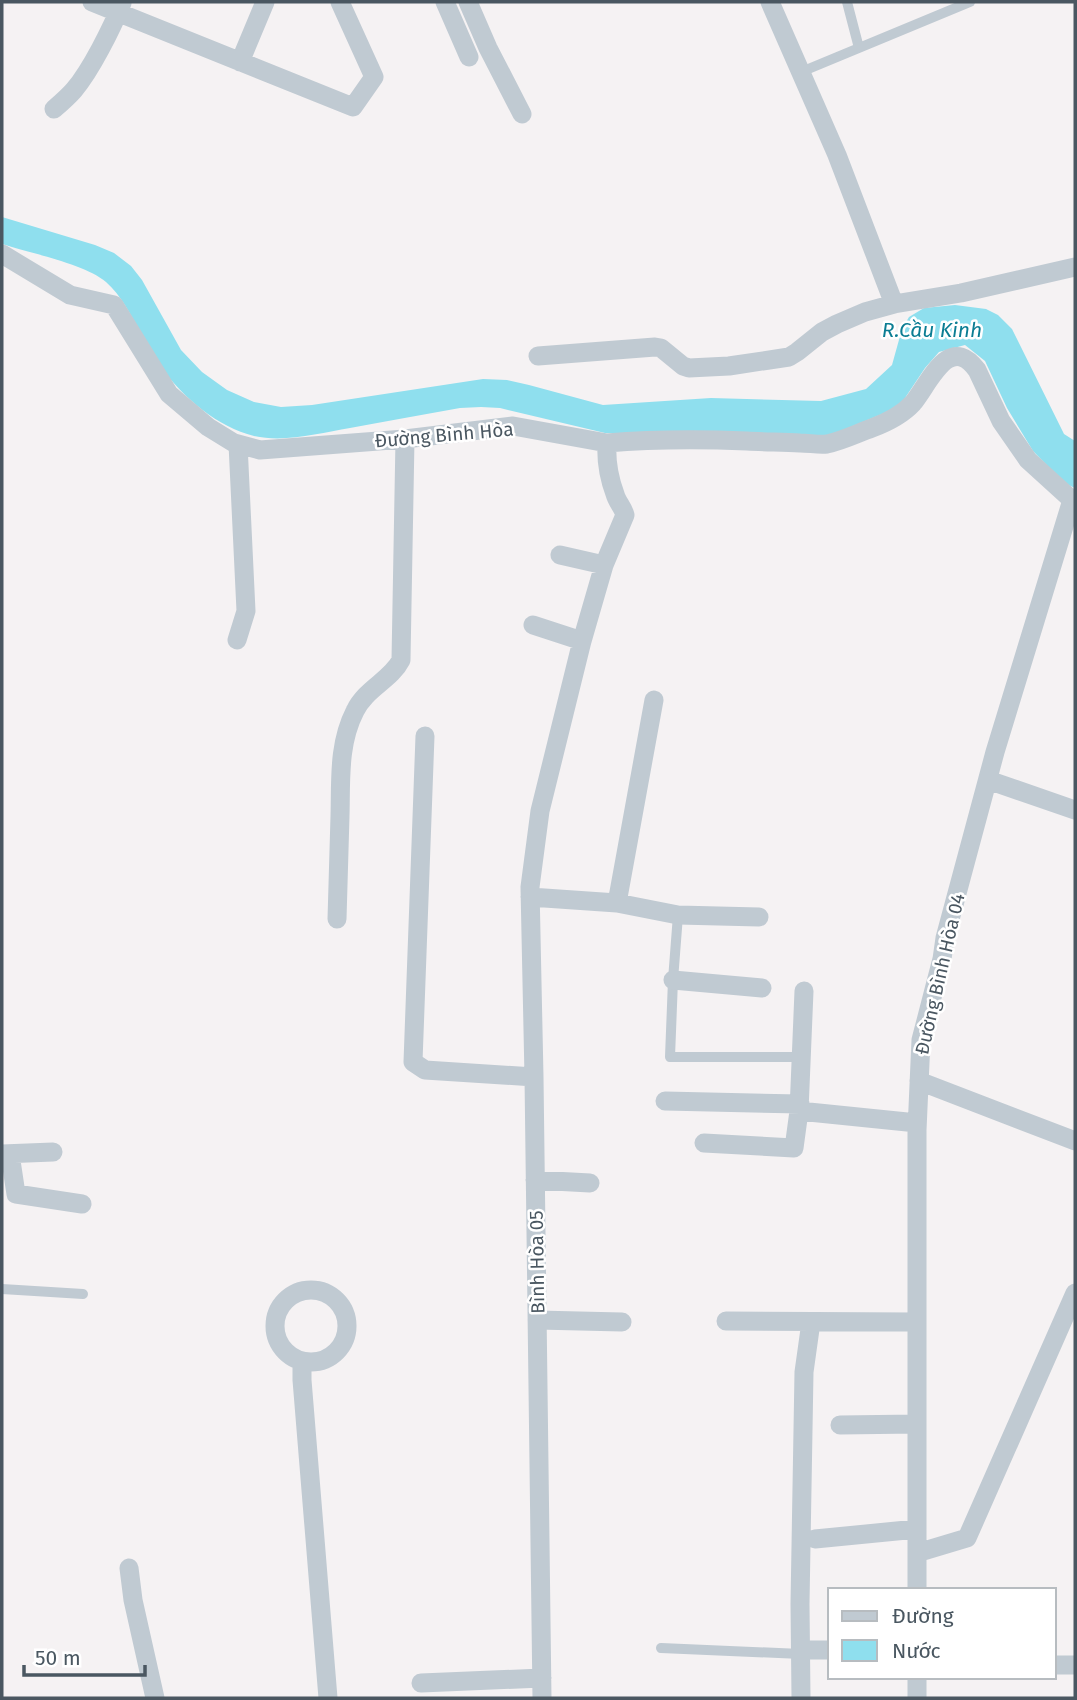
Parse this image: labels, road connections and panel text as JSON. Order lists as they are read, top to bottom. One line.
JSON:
{"streets":{"street":["Đường Bình Hòa","Đường Bình Hòa 04","Bình Hòa 05"]},"crossings":[["Đường Bình Hòa","Đường Bình Hòa 04"]],"water":["R.Cầu Kinh"],"legend":["Đường","Nước"],"scale_bar":"50 m"}
